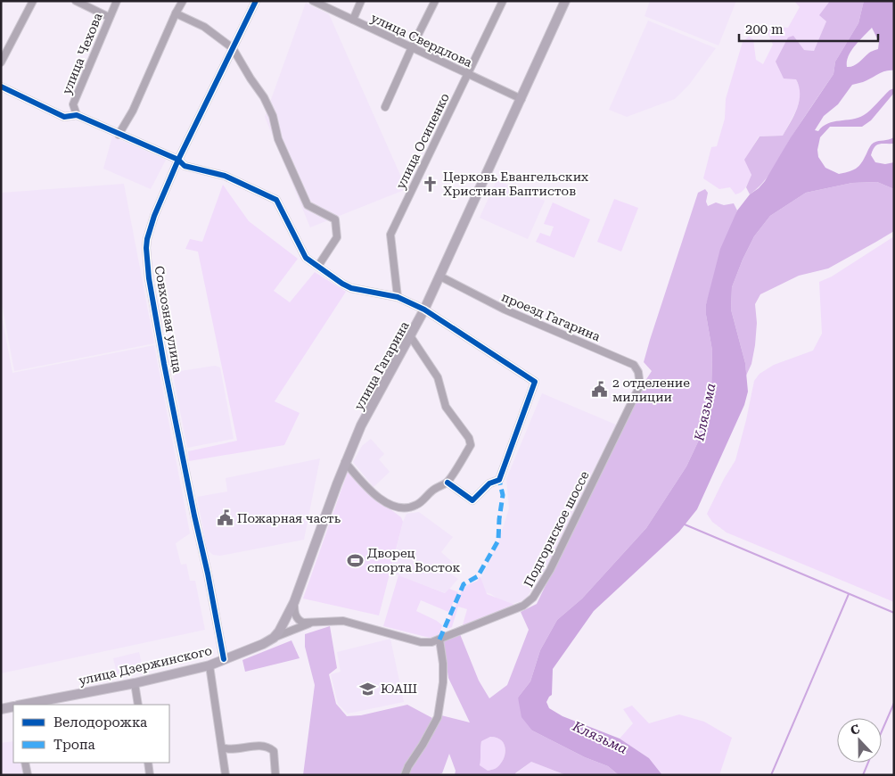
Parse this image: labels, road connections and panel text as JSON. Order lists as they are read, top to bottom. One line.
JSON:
{"streets":{"main road":["улица Гагарина","улица Дзержинского"],"street":["улица Свердлова","улица Чехова","улица Осипенко","проезд Гагарина","Совхозная улица","Подгорнское шоссе"]},"crossings":[["улица Свердлова","улица Осипенко"],["улица Свердлова","улица Гагарина"],["проезд Гагарина","улица Гагарина"],["проезд Гагарина","Подгорнское шоссе"],["Совхозная улица","улица Дзержинского"],["улица Гагарина","улица Дзержинского"]],"water":["Клязьма"],"places":{"church":["Церковь Евангельских Христиан Баптистов"],"public building":["2 отделение милиции","Пожарная часть"],"sports":["Дворец спорта Восток"],"school or university":["ЮАШ"]},"legend":["Велодорожка","Тропа"],"scale_bar":"200 m","north":"top"}
